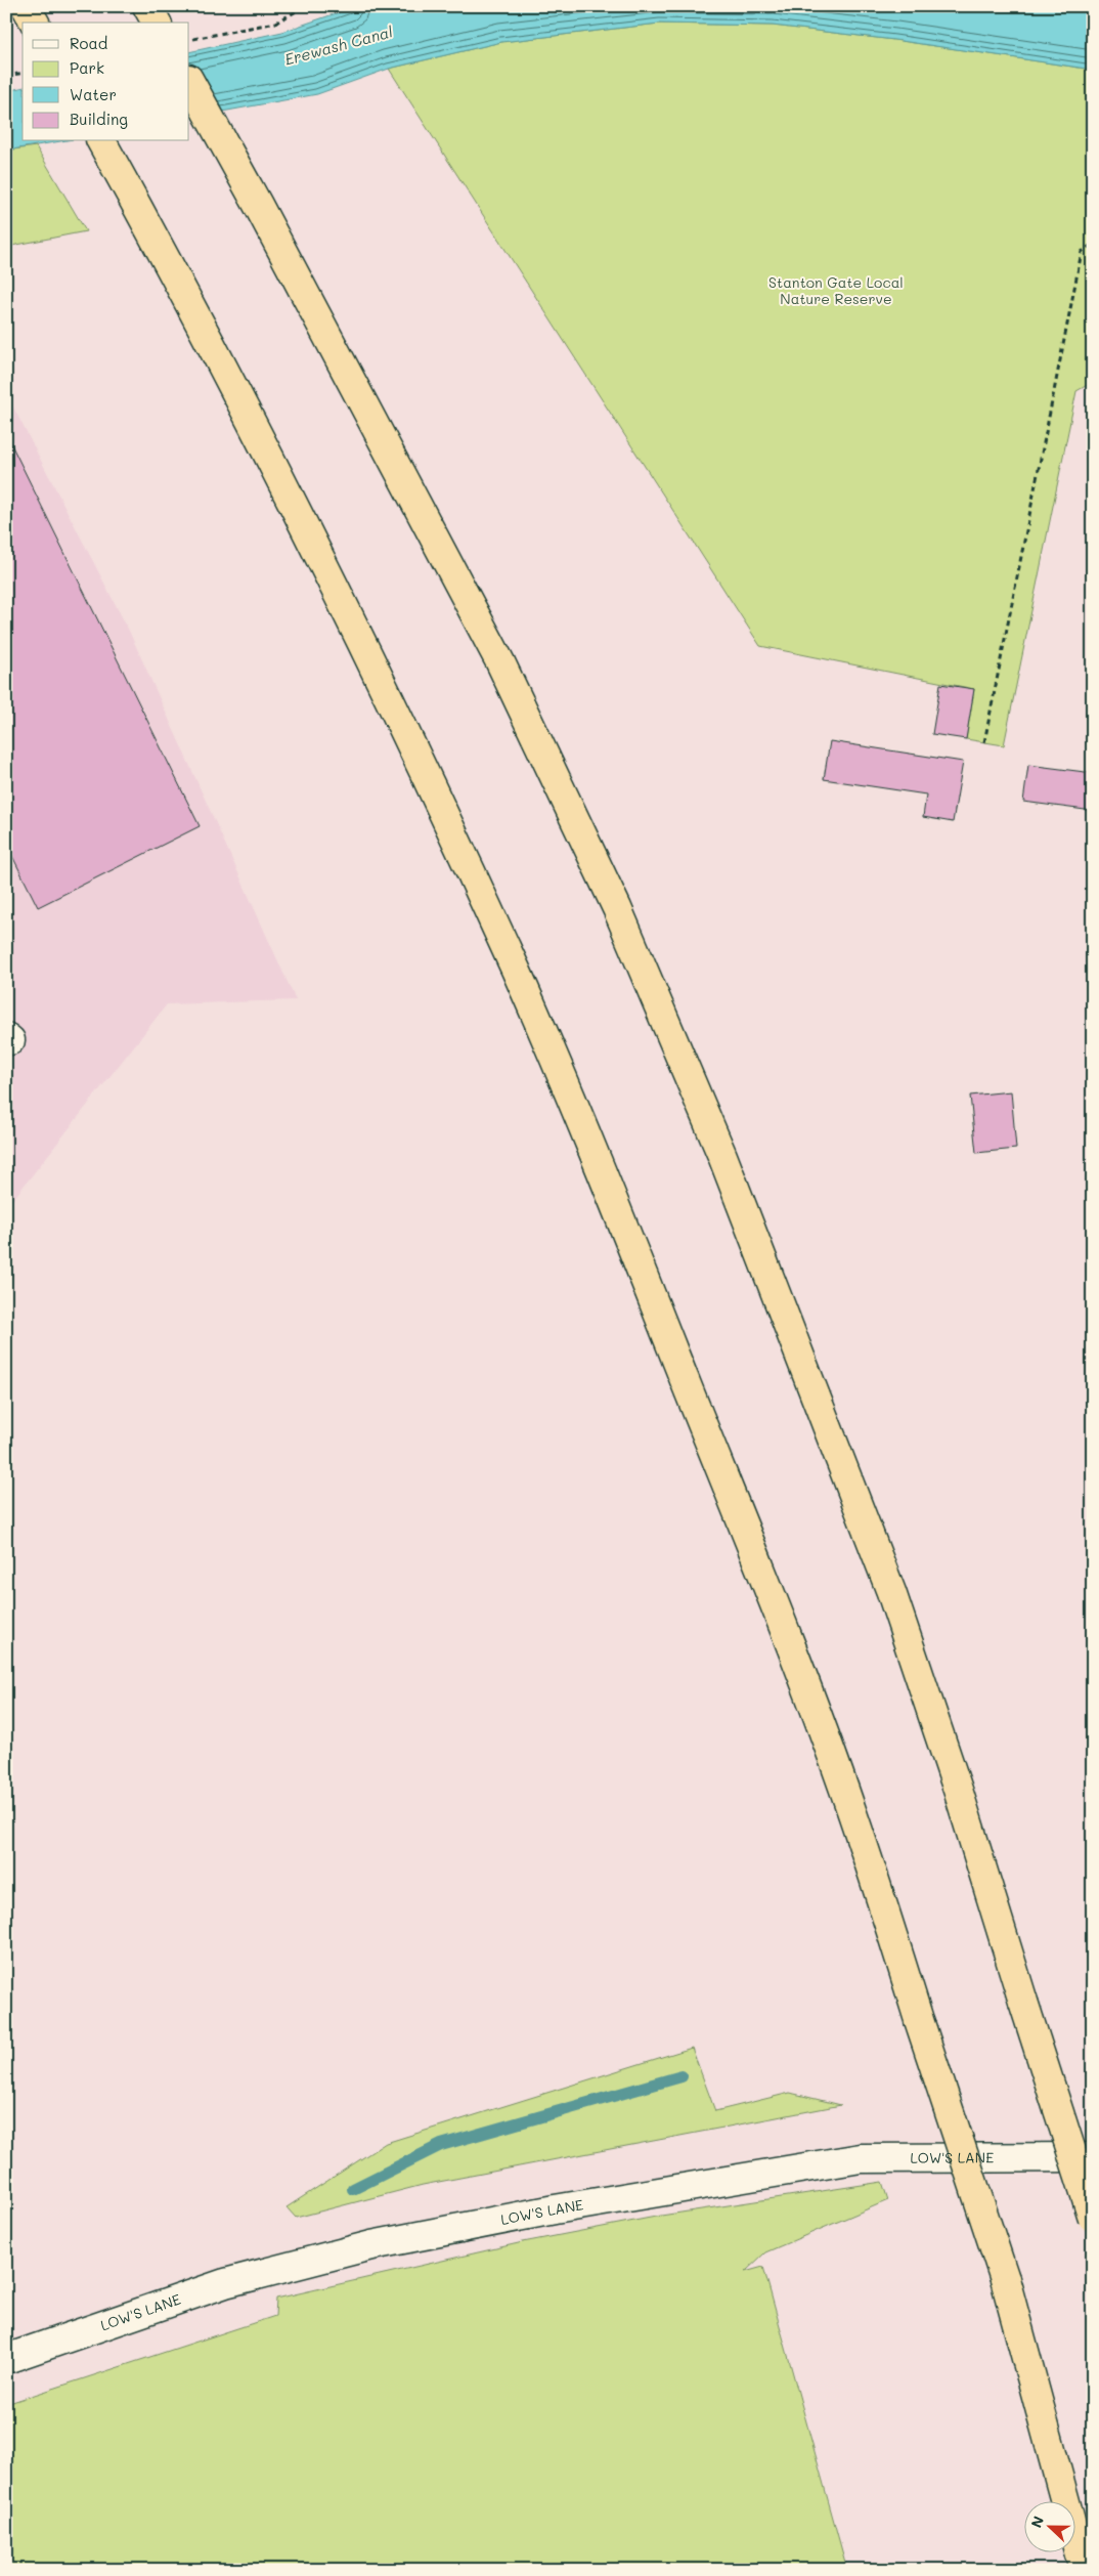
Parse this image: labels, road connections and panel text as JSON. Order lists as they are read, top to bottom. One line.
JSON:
{"streets":{"street":["LOW'S LANE"]},"water":["Erewash Canal"],"parks":["Stanton Gate Local Nature Reserve"],"legend":["Road","Park","Water","Building"],"north":"left"}
